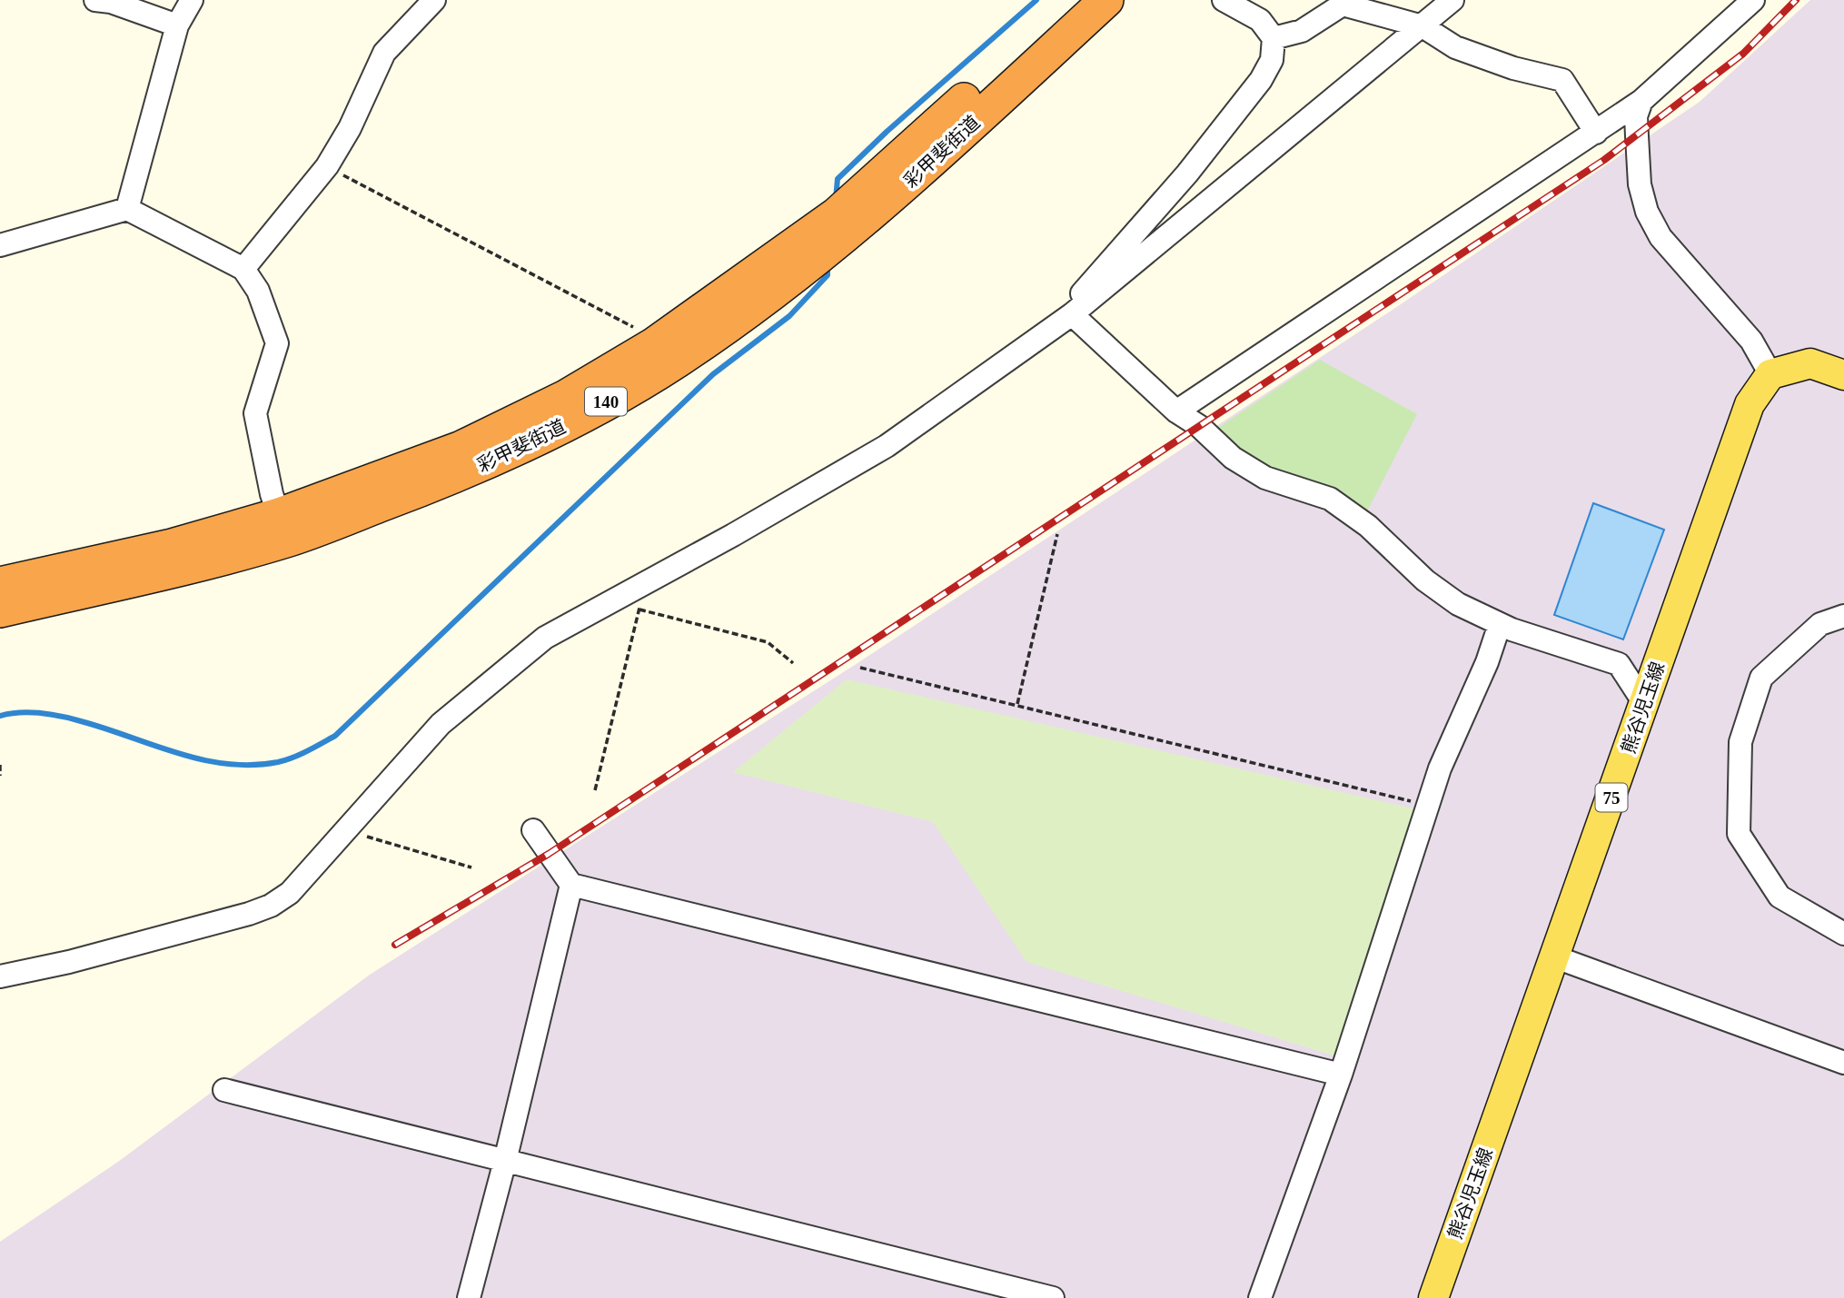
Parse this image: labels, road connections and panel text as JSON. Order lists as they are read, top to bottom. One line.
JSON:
{"streets":{"highway":["彩甲斐街道","140"],"main road":["熊谷児玉線","75"]}}
